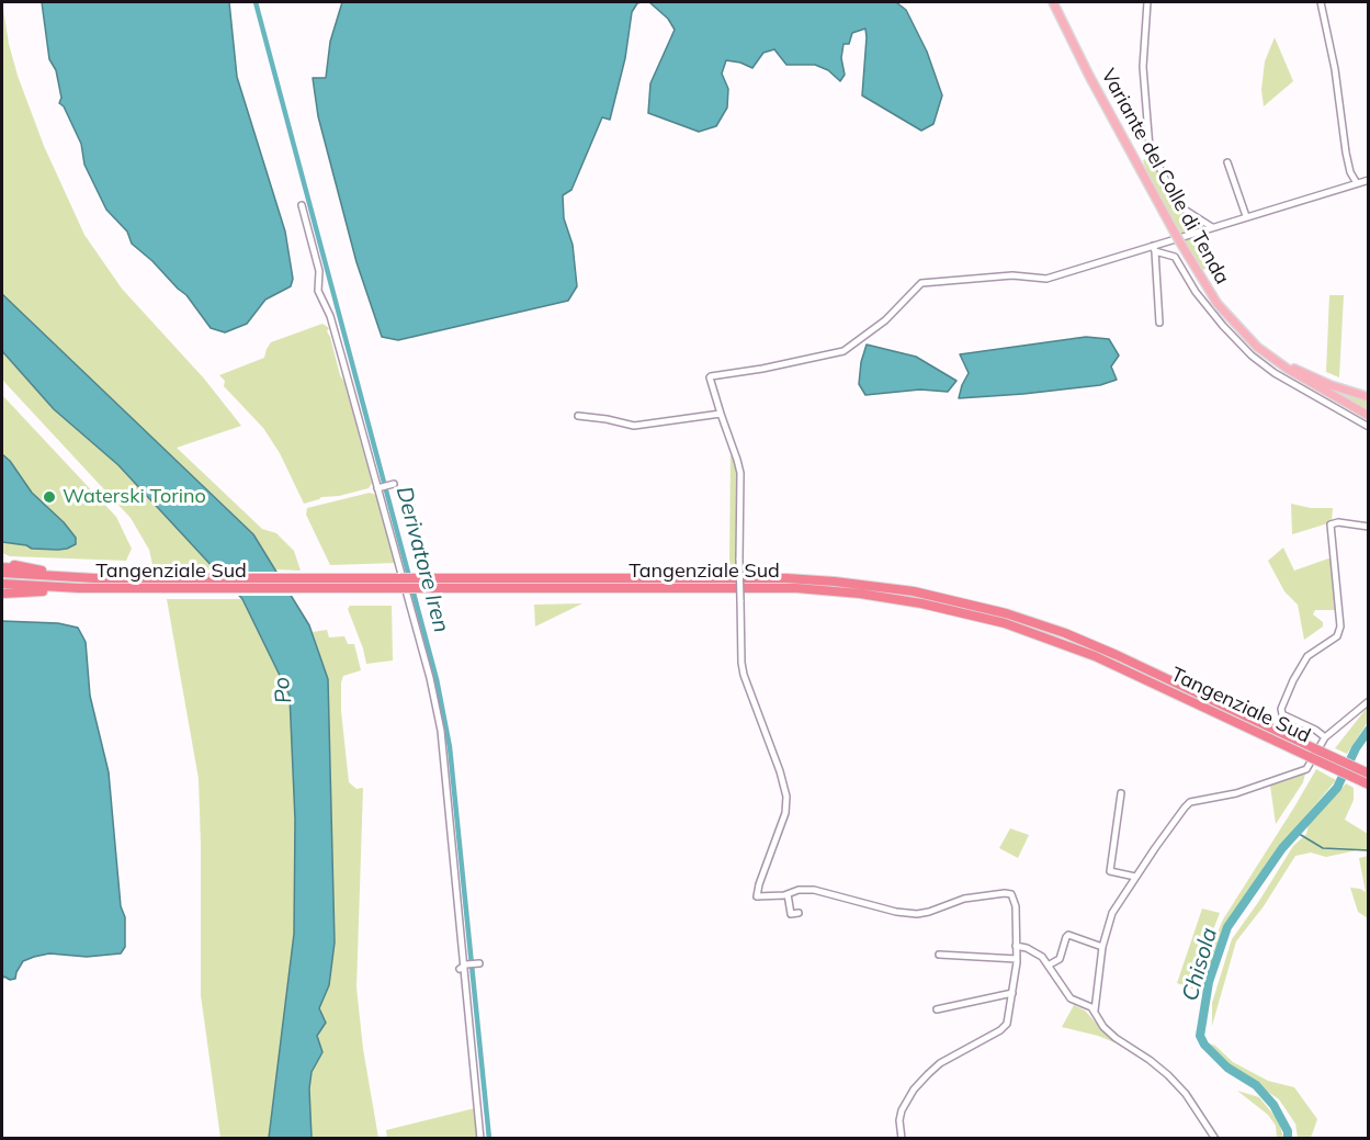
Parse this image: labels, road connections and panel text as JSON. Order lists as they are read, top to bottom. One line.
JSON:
{"streets":{"highway":["Tangenziale Sud"],"main road":["Variante del Colle di Tenda"]},"water":["Derivatore Iren","Po","Chisola"],"places":["Waterski Torino"]}
